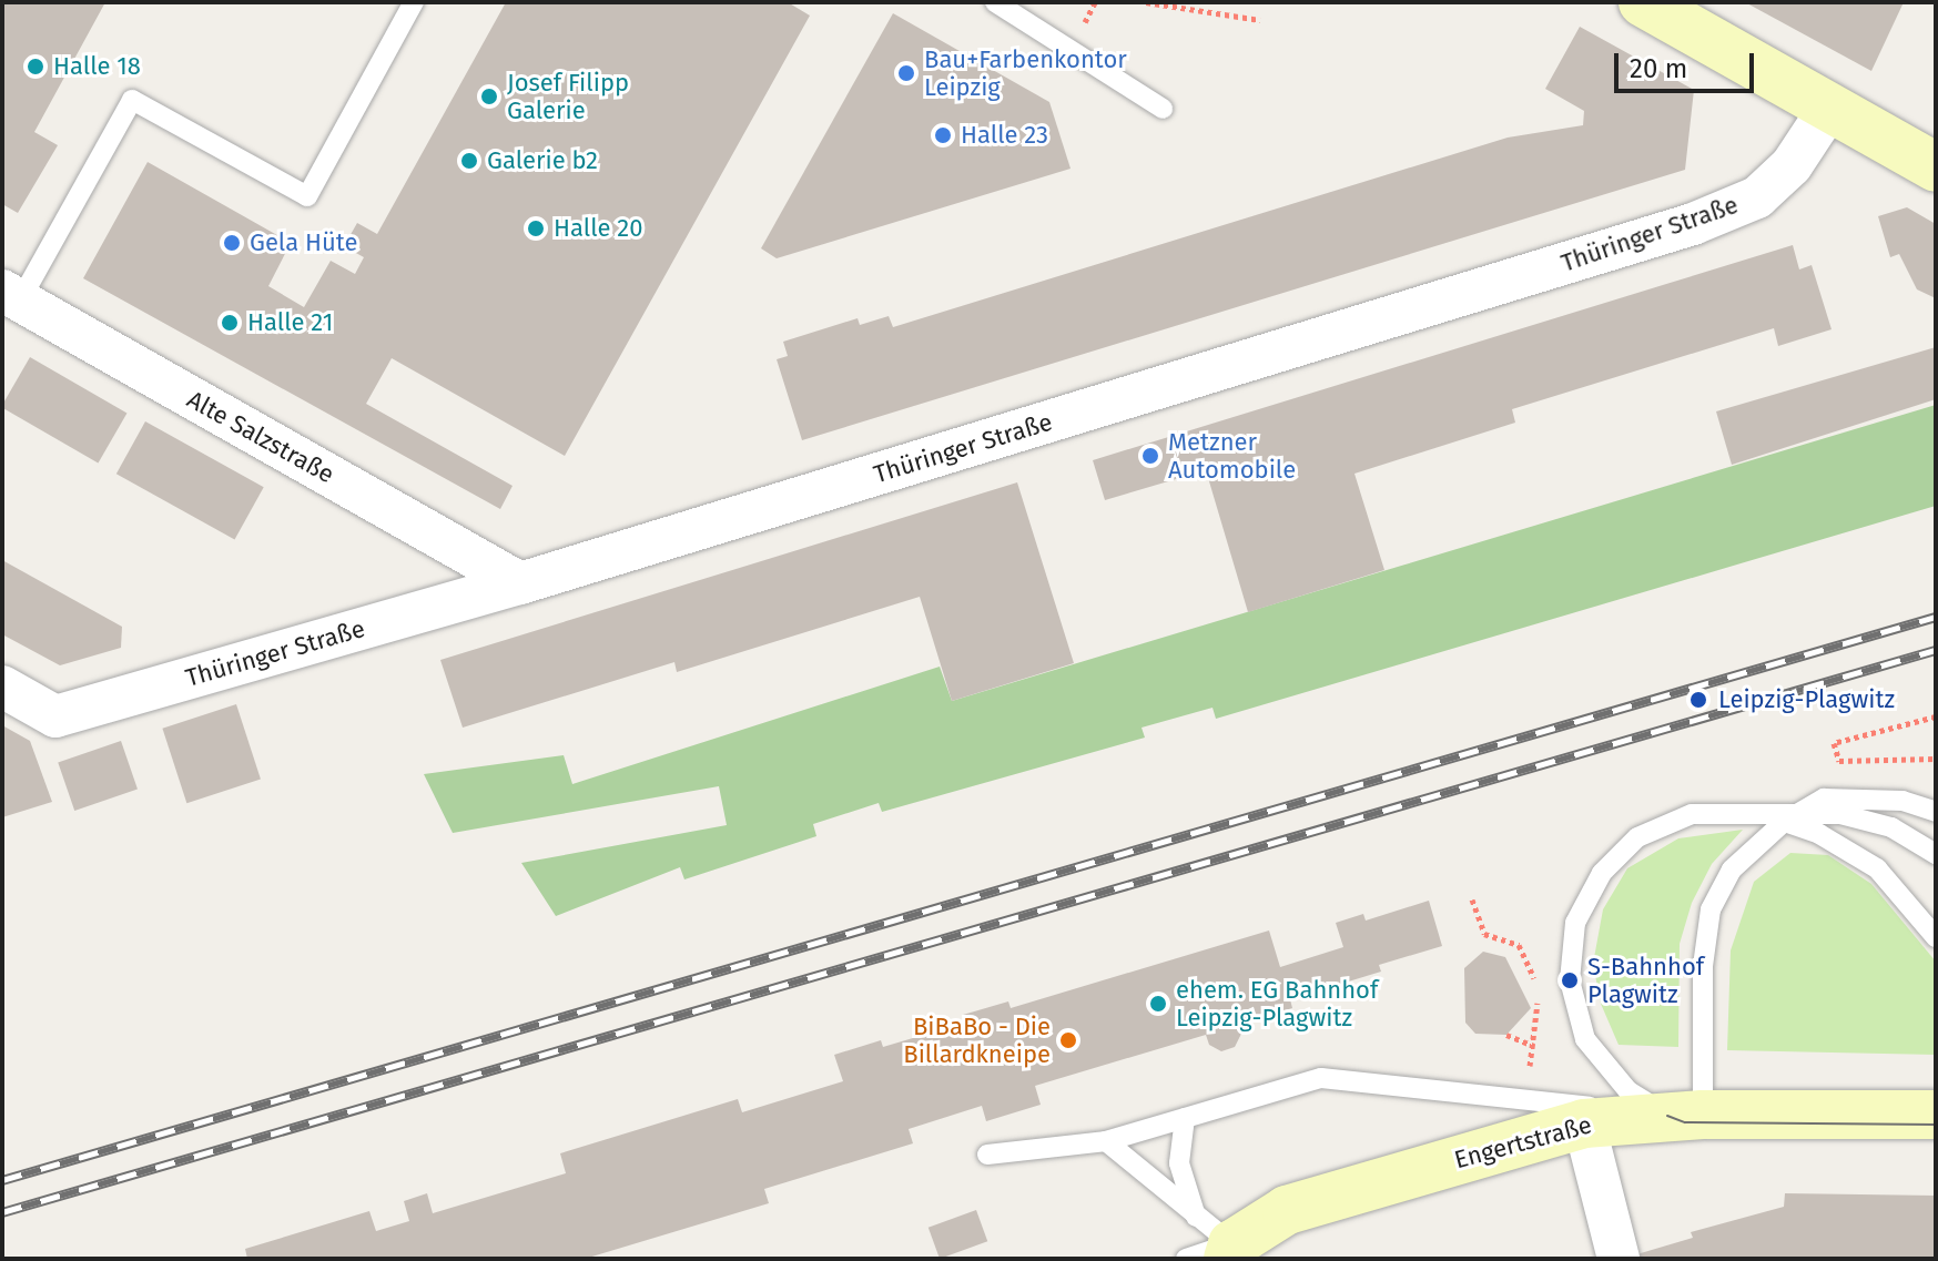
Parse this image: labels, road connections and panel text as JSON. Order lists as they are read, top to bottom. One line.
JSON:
{"streets":{"street":["Thüringer Straße","Alte Salzstraße","Engertstraße"]},"crossings":[["Thüringer Straße","Alte Salzstraße"]],"places":["Halle 18","Bau+Farbenkontor Leipzig","Josef Filipp Galerie","Halle 23","Galerie b2","Halle 20","Gela Hüte","Halle 21","Metzner Automobile","Leipzig-Plagwitz","S-Bahnhof Plagwitz","ehem. EG Bahnhof Leipzig-Plagwitz","BiBaBo - Die Billardkneipe"],"scale_bar":"20 m"}
